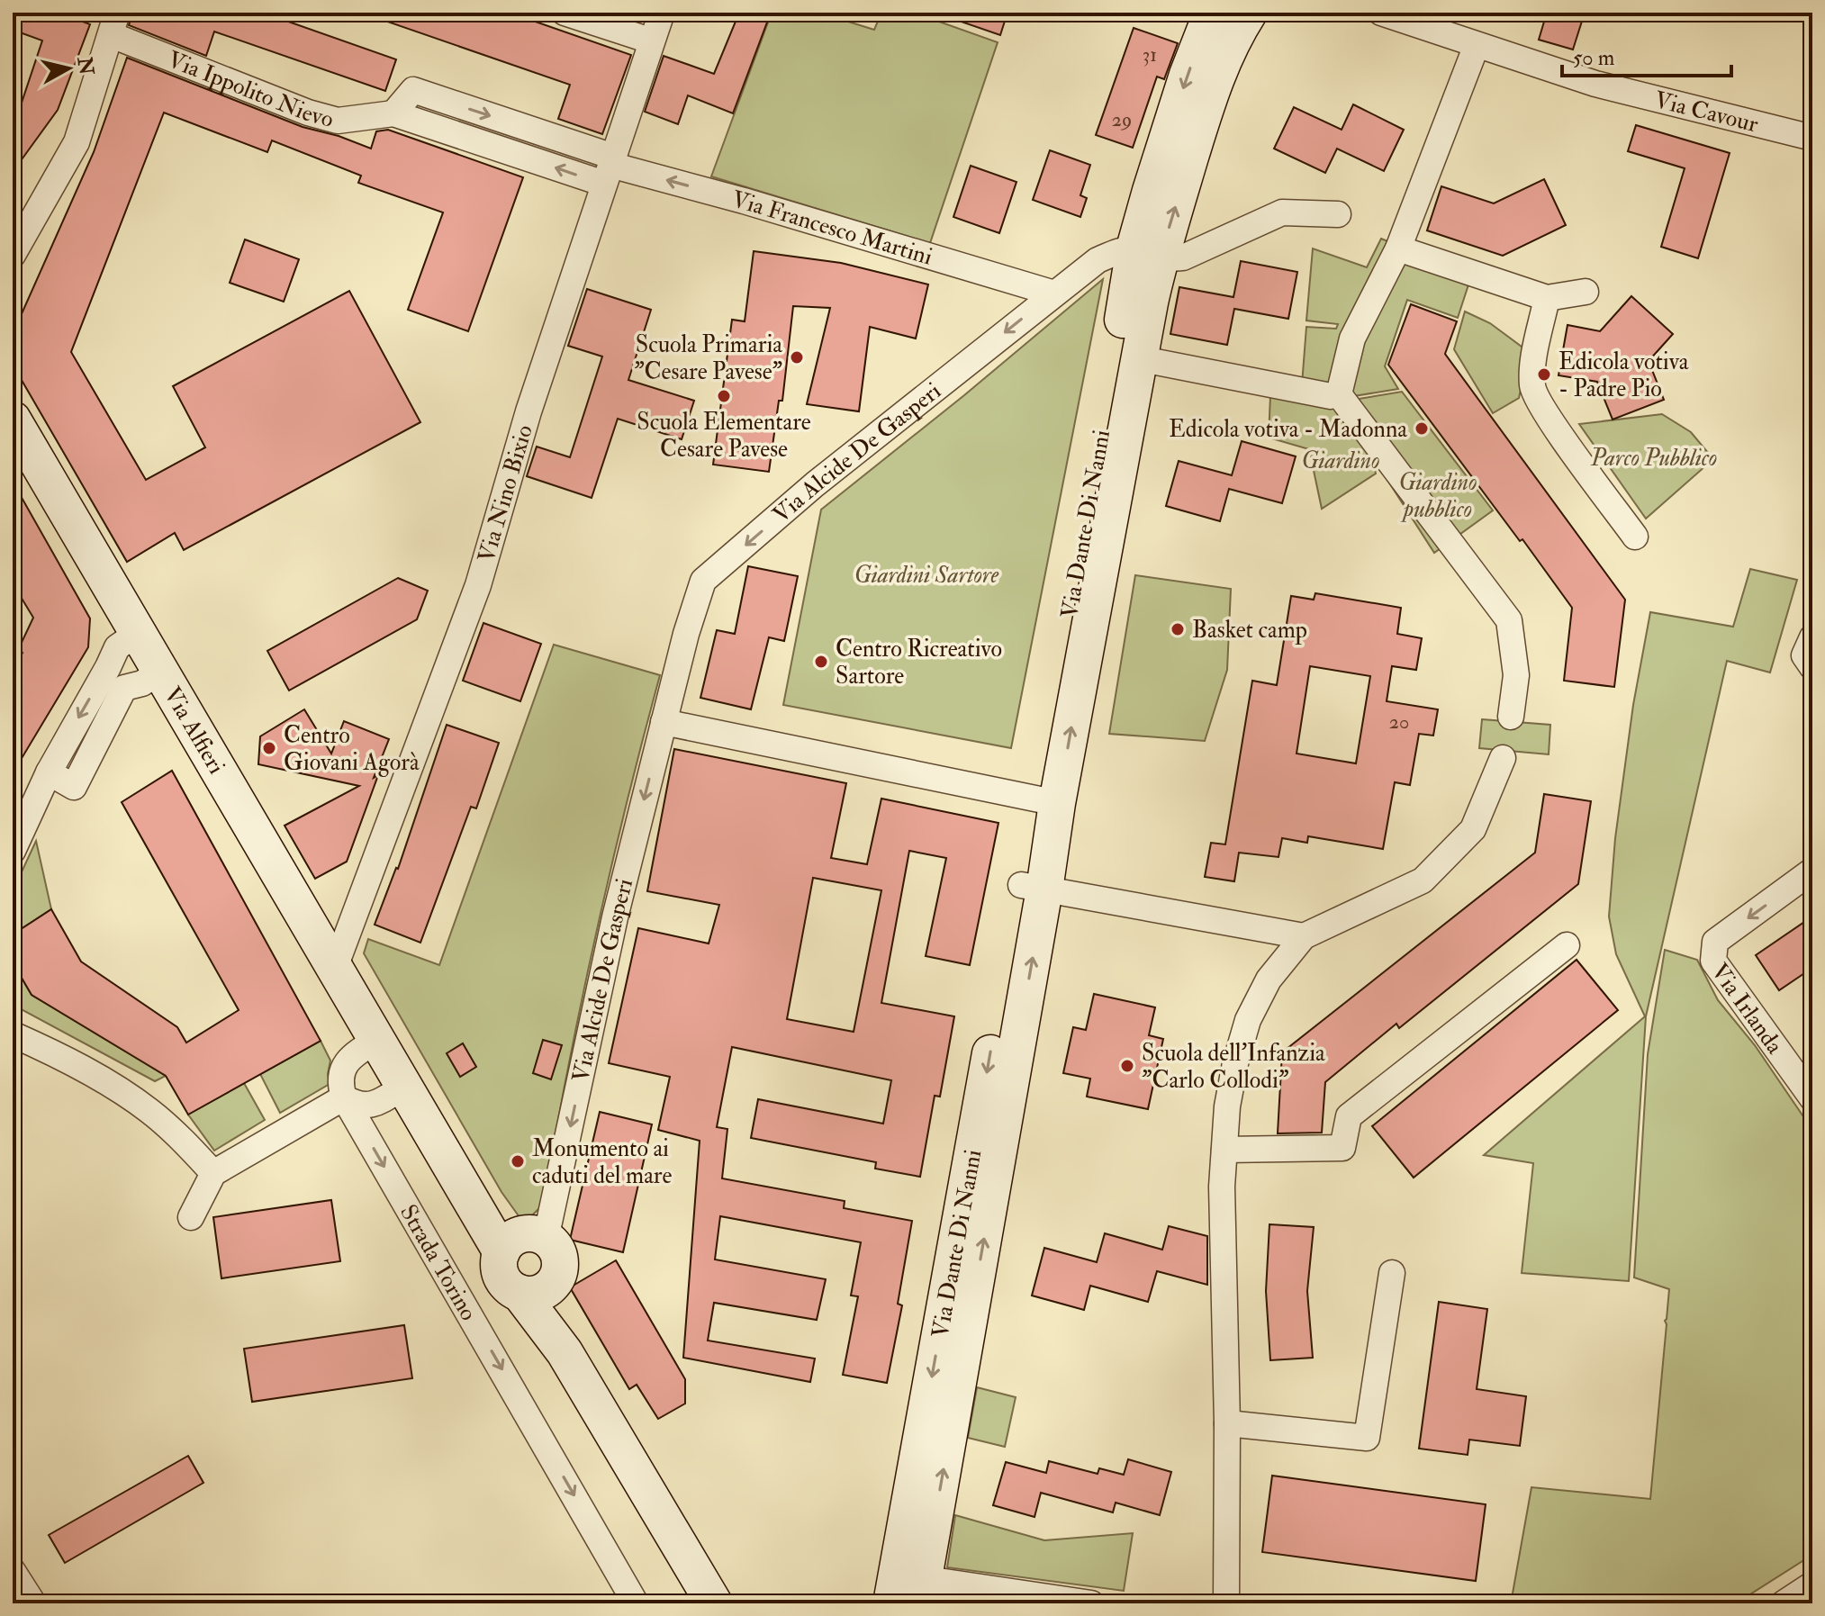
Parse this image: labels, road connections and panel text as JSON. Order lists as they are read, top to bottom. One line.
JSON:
{"streets":{"street":["Via Ippolito Nievo","Via Cavour","Via Francesco Martini","Via Alcide De Gasperi","Via Nino Bixio","Via Dante Di Nanni","Via Alfieri","Via Irlanda","Strada Torino"]},"crossings":[["Via Ippolito Nievo","Via Francesco Martini"],["Via Ippolito Nievo","Via Nino Bixio"],["Via Francesco Martini","Via Alcide De Gasperi"],["Via Francesco Martini","Via Nino Bixio"],["Via Alcide De Gasperi","Via Dante Di Nanni"],["Via Alcide De Gasperi","Via Alfieri"],["Via Nino Bixio","Via Alfieri"]],"one_way":["Via Francesco Martini","Via Alcide De Gasperi"],"parks":["Parco Pubblico","Giardino","Giardino pubblico","Giardini Sartore"],"places":["Scuola Primaria \"Cesare Pavese\"","Edicola votiva - Padre Pio","Scuola Elementare Cesare Pavese","Edicola votiva - Madonna","Basket camp","Centro Ricreativo Sartore","Centro Giovani Agorà","Scuola dell'Infanzia \"Carlo Collodi\"","Monumento ai caduti del mare"],"house_numbers":["31","29","20"],"scale_bar":"50 m","north":"right"}
